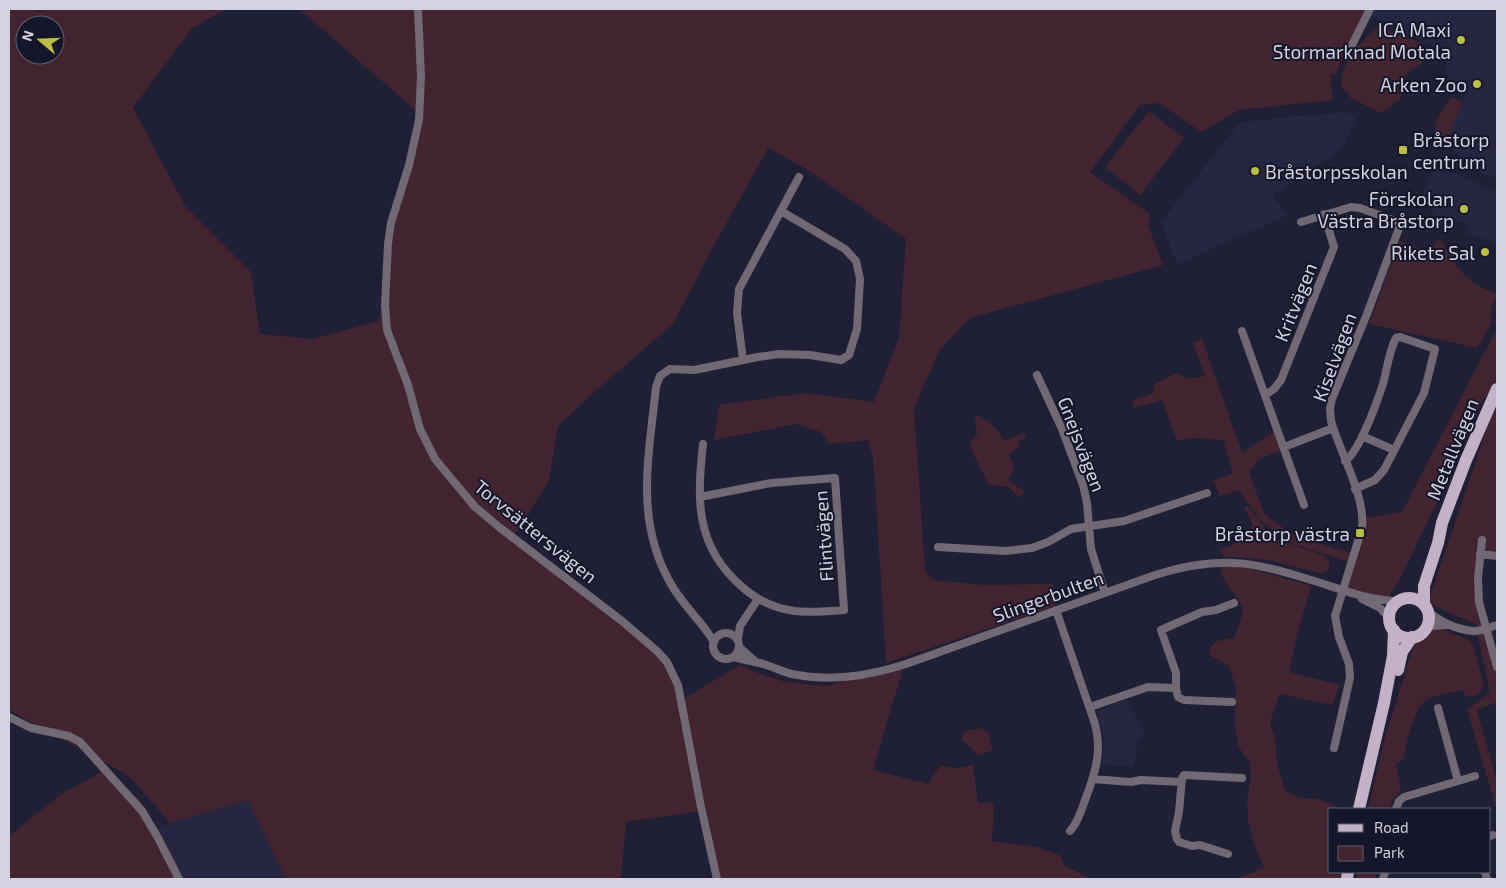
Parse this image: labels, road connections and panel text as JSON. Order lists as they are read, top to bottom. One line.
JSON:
{"streets":{"main road":["Metallvägen"],"street":["Kritvägen","Kiselvägen","Gnejsvägen","Torvsättersvägen","Flintvägen","Slingerbulten"]},"crossings":[["Kritvägen","Kiselvägen"],["Kiselvägen","Slingerbulten"],["Gnejsvägen","Slingerbulten"],["Metallvägen","Slingerbulten"]],"places":{"other":["ICA Maxi Stormarknad Motala","Arken Zoo","Bråstorpsskolan","Förskolan Västra Bråstorp","Rikets Sal"],"transit":["Bråstorp centrum","Bråstorp västra"]},"legend":["Road","Park"],"north":"left"}
